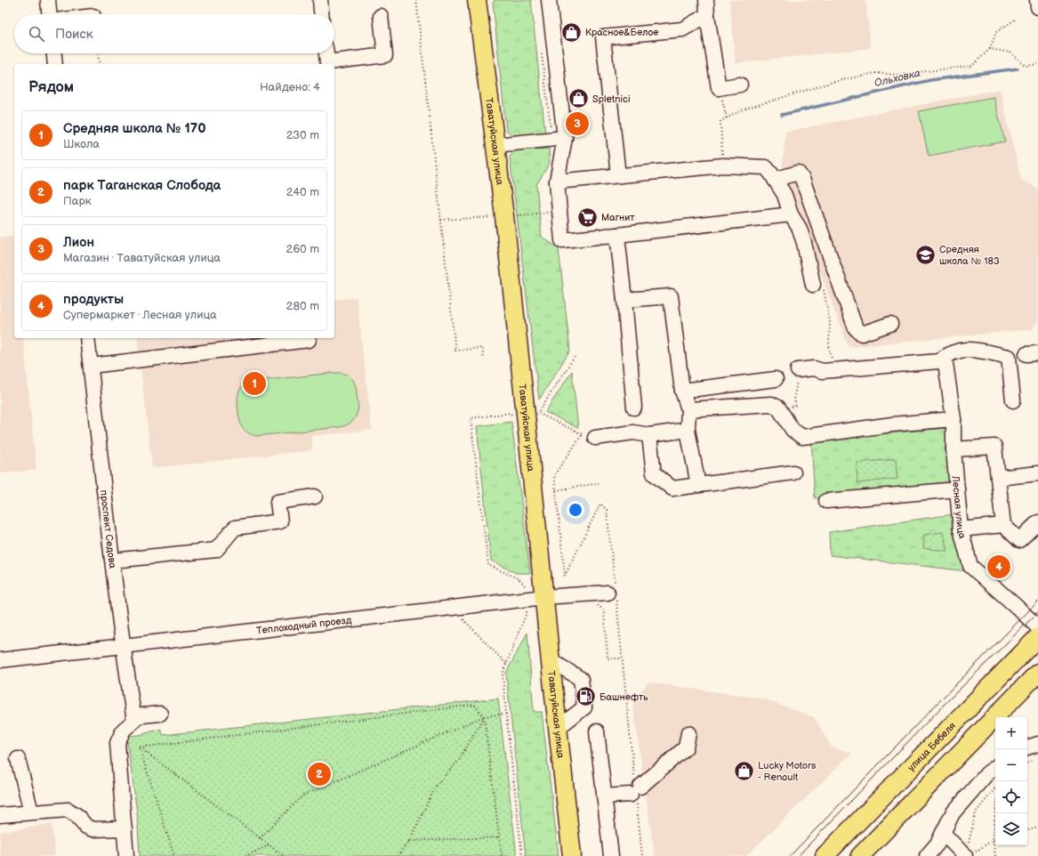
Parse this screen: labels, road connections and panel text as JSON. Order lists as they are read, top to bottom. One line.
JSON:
{"streets":{"main road":["Таватуйская улица","улица Бебеля"],"street":["Лесная улица","проспект Седова","Теплоходный проезд"]},"crossings":[["Таватуйская улица","Теплоходный проезд"],["проспект Седова","Теплоходный проезд"]],"water":["Ольховка"],"places":{"shop":["Красное&Белое","Spletnici","Lucky Motors - Renault"],"supermarket":["Магнит"],"school or university":["Средняя школа № 183"],"fuel station":["Башнефть"]},"page":{"search":"Поиск","heading":["Рядом","Найдено: 4"],"pins":["3","1","4","2"],"list":[{"mark":"1","name":"Средняя школа № 170","note":"Школа","value":"230 m"},{"mark":"2","name":"парк Таганская Слобода","note":"Парк","value":"240 m"},{"mark":"3","name":"Лион","note":"Магазин · Таватуйская улица","value":"260 m"},{"mark":"4","name":"продукты","note":"Супермаркет · Лесная улица","value":"280 m"}],"map_buttons":["+","−"]}}
